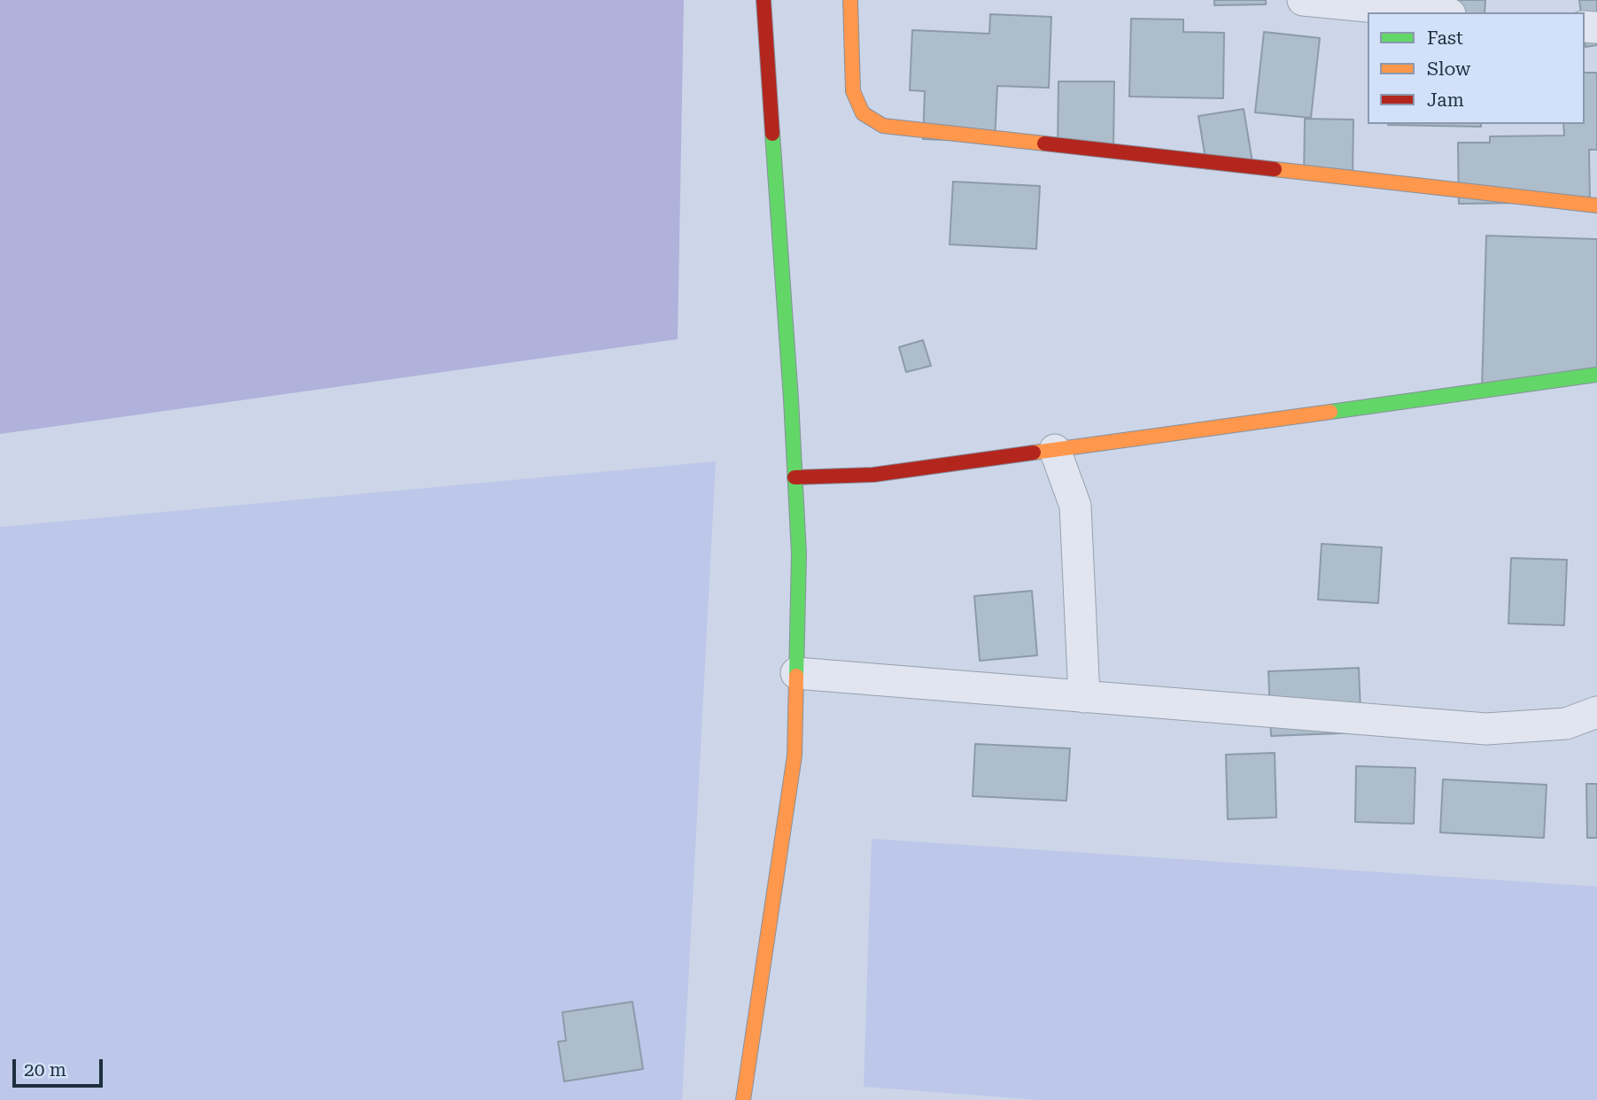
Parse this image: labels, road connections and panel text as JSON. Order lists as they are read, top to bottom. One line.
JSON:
{"legend":["Fast","Slow","Jam"],"scale_bar":"20 m"}
